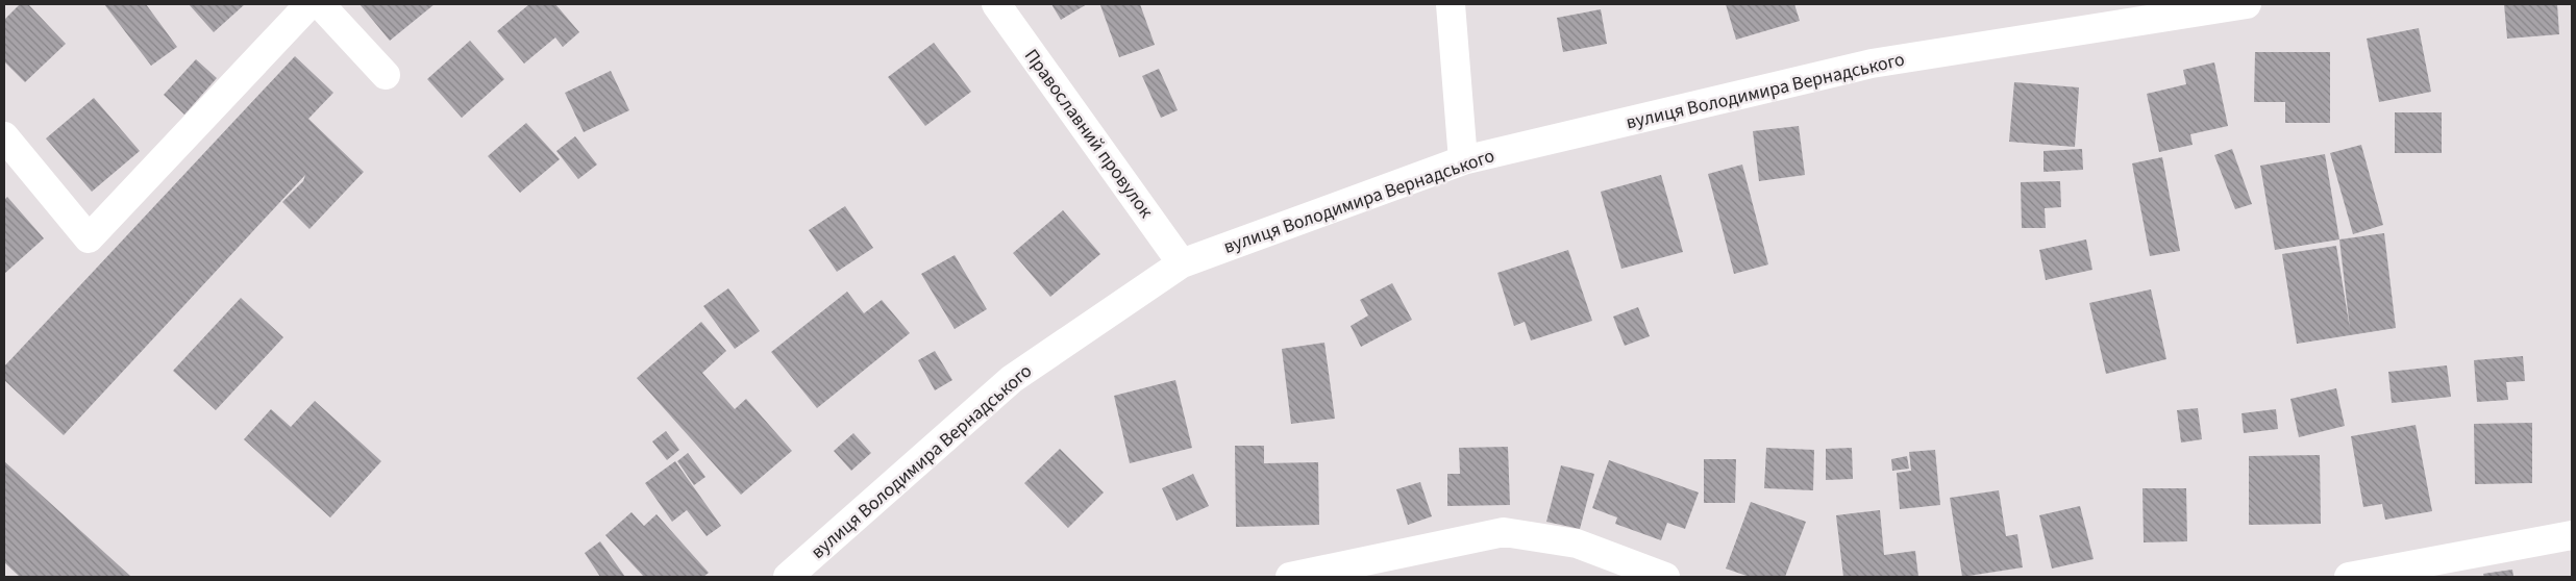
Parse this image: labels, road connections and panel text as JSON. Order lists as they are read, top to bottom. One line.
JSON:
{"streets":{"street":["вулиця Володимира Вернадського","Православний провулок"]},"crossings":[["вулиця Володимира Вернадського","Православний провулок"]]}
